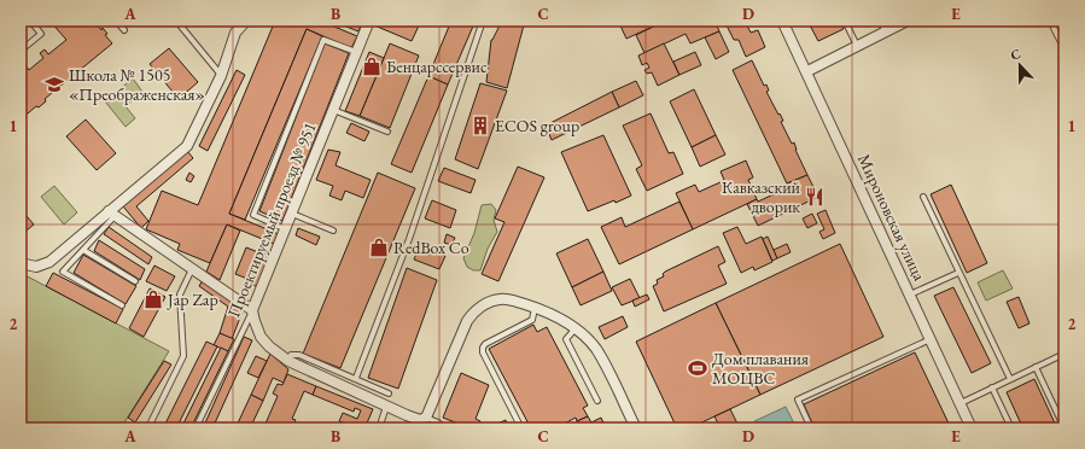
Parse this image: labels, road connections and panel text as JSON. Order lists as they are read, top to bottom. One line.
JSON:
{"streets":{"street":["Мироновская улица","Проектируемый проезд № 951"]},"places":{"shop":["Бенцарссервис","RedBox Co","Jap Zap"],"school or university":["Школа № 1505 «Преображенская»"],"building":["ECOS group"],"restaurant":["Кавказский дворик"],"sports":["Дом плавания МОЦВС"]},"north":"top","grid":{"columns":["A","B","C","D","E"],"rows":["1","2"]}}
